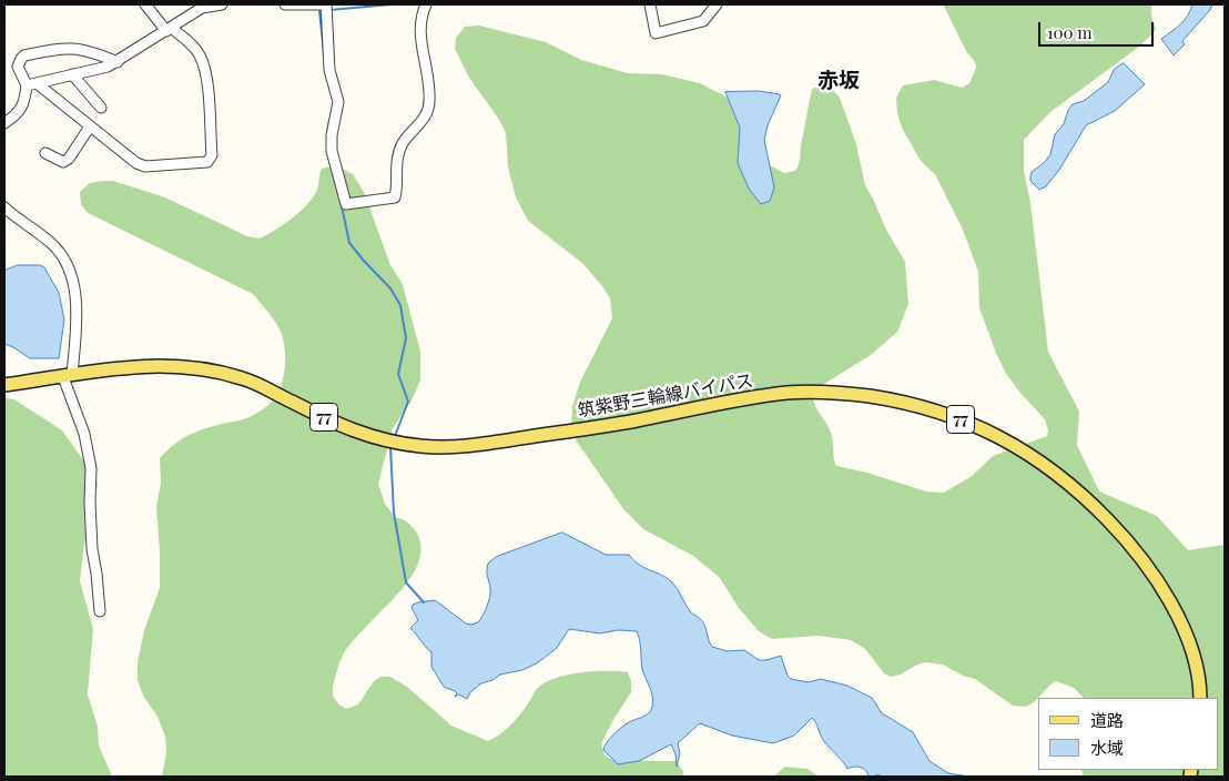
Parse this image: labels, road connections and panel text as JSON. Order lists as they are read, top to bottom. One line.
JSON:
{"streets":{"main road":["筑紫野三輪線バイパス","77"]},"districts":["赤坂"],"legend":["道路","水域"],"scale_bar":"100 m"}
